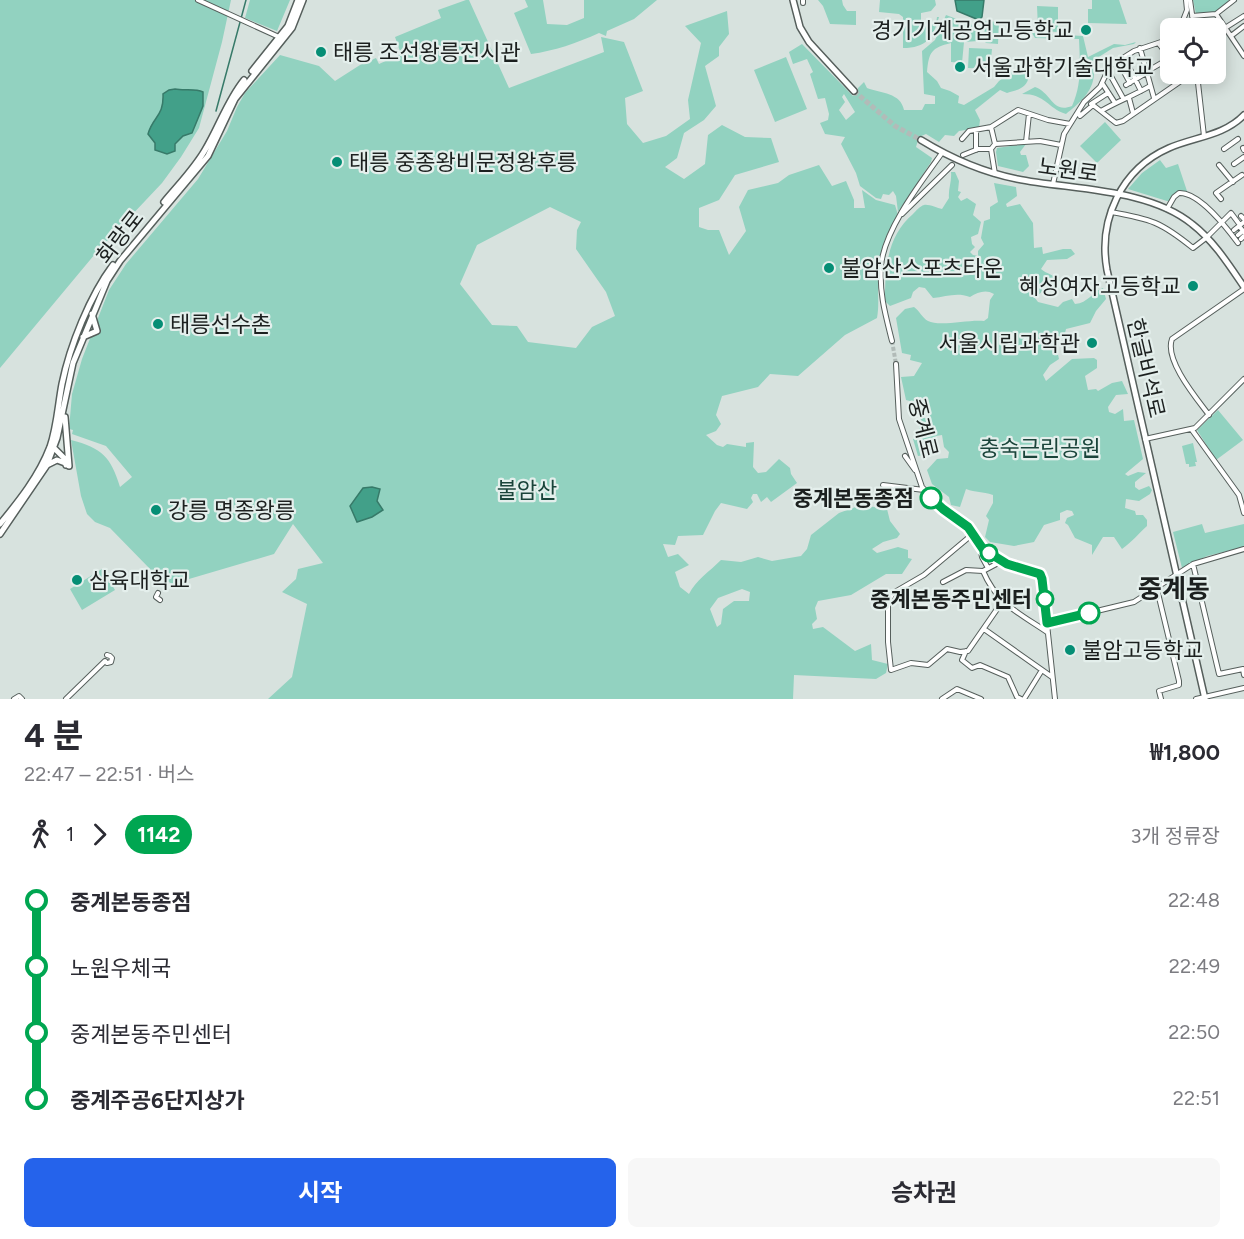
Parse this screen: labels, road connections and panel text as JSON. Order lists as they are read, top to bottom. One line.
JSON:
{"streets":{"main road":["노원로","화랑로","한글비석로"],"street":["중계로"]},"crossings":[["노원로","한글비석로"]],"districts":["중계동"],"parks":["충숙근린공원","불암산"],"places":["경기기계공업고등학교","태릉 조선왕릉전시관","서울과학기술대학교","태릉 중종왕비문정왕후릉","불암산스포츠타운","혜성여자고등학교","태릉선수촌","서울시립과학관","중계본동종점","강릉 명종왕릉","삼육대학교","중계본동주민센터","불암고등학교"],"lines":["bus line 1142"],"page":{"heading":["4 분","22:47 – 22:51 · 버스","₩1,800"],"legs":["1","1142","3개 정류장"],"list":[{"name":"중계본동종점","value":"22:48"},{"name":"노원우체국","value":"22:49"},{"name":"중계본동주민센터","value":"22:50"},{"name":"중계주공6단지상가","value":"22:51"}],"buttons":["시작","승차권"]}}
